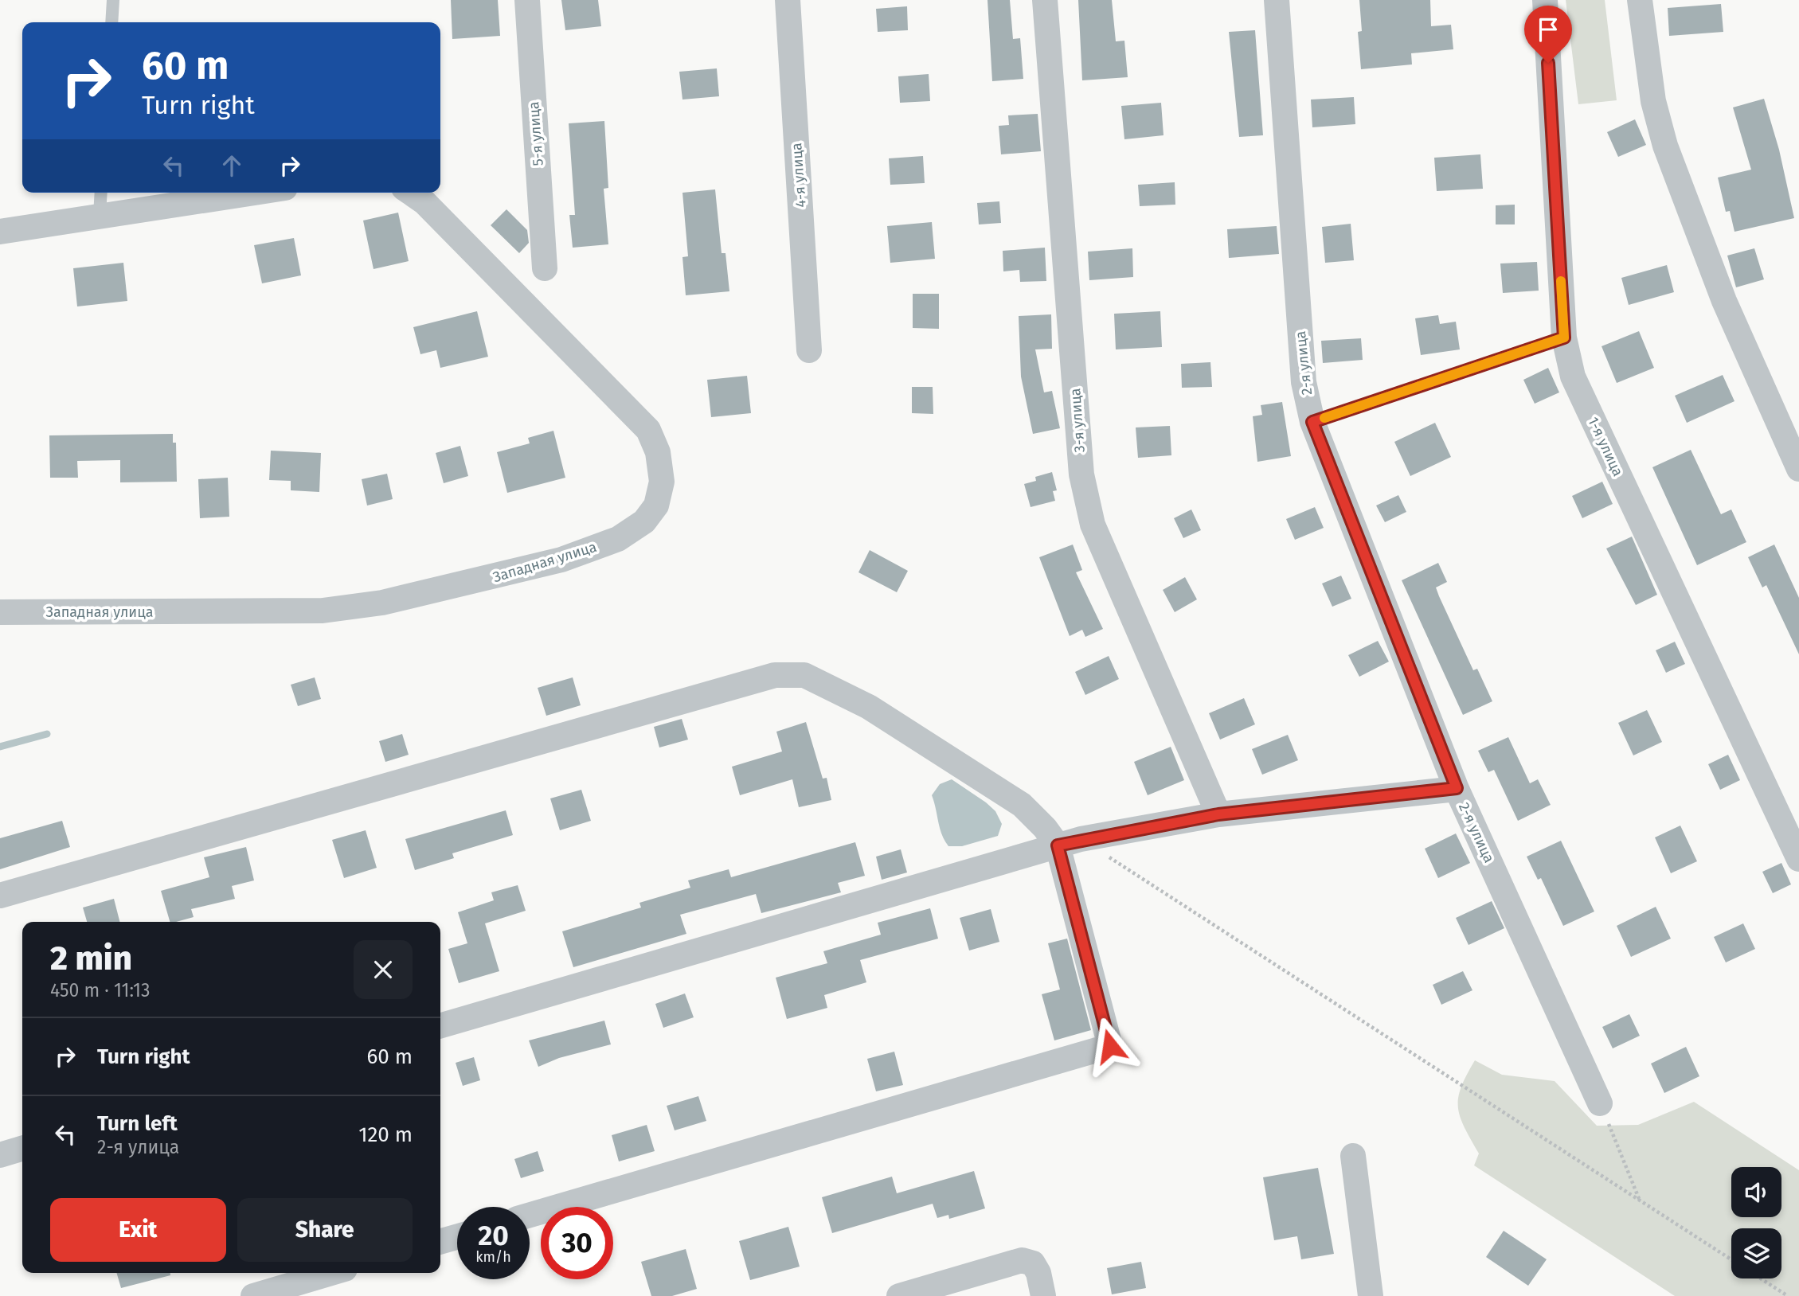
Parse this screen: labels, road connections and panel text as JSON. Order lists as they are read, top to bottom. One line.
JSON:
{"streets":{"street":["5-я улица","4-я улица","2-я улица","3-я улица","1-я улица","Западная улица"]},"page":{"turn":["60 m","Turn right"],"heading":["2 min","450 m · 11:13"],"list":[{"name":"Turn right","value":"60 m"},{"name":"Turn left","note":"2-я улица","value":"120 m"}],"buttons":["Exit","Share"],"speed":"20 km/h","limit":"30"}}
